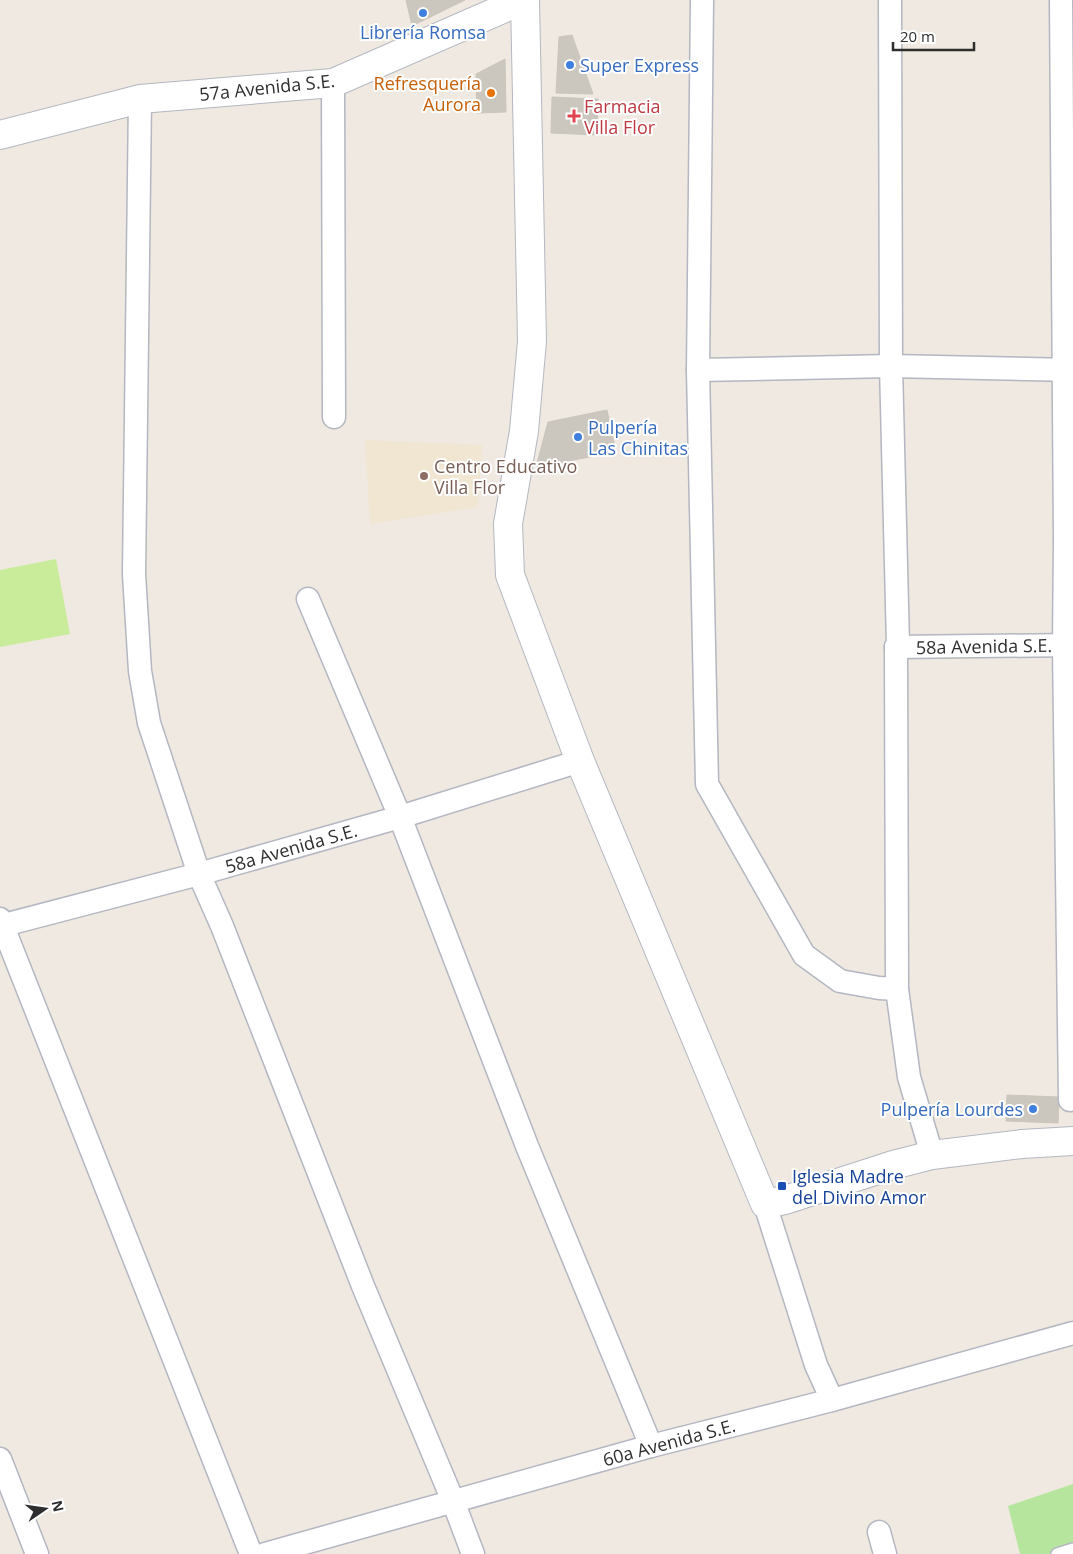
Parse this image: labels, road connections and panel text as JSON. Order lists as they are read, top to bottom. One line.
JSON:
{"streets":{"street":["57a Avenida S.E.","58a Avenida S.E.","60a Avenida S.E."]},"places":{"other":["Librería Romsa","Super Express","Refresquería Aurora","Pulpería Las Chinitas","Centro Educativo Villa Flor","Pulpería Lourdes"],"health":["Farmacia Villa Flor"],"transit":["Iglesia Madre del Divino Amor"]},"scale_bar":"20 m","north":"right"}
